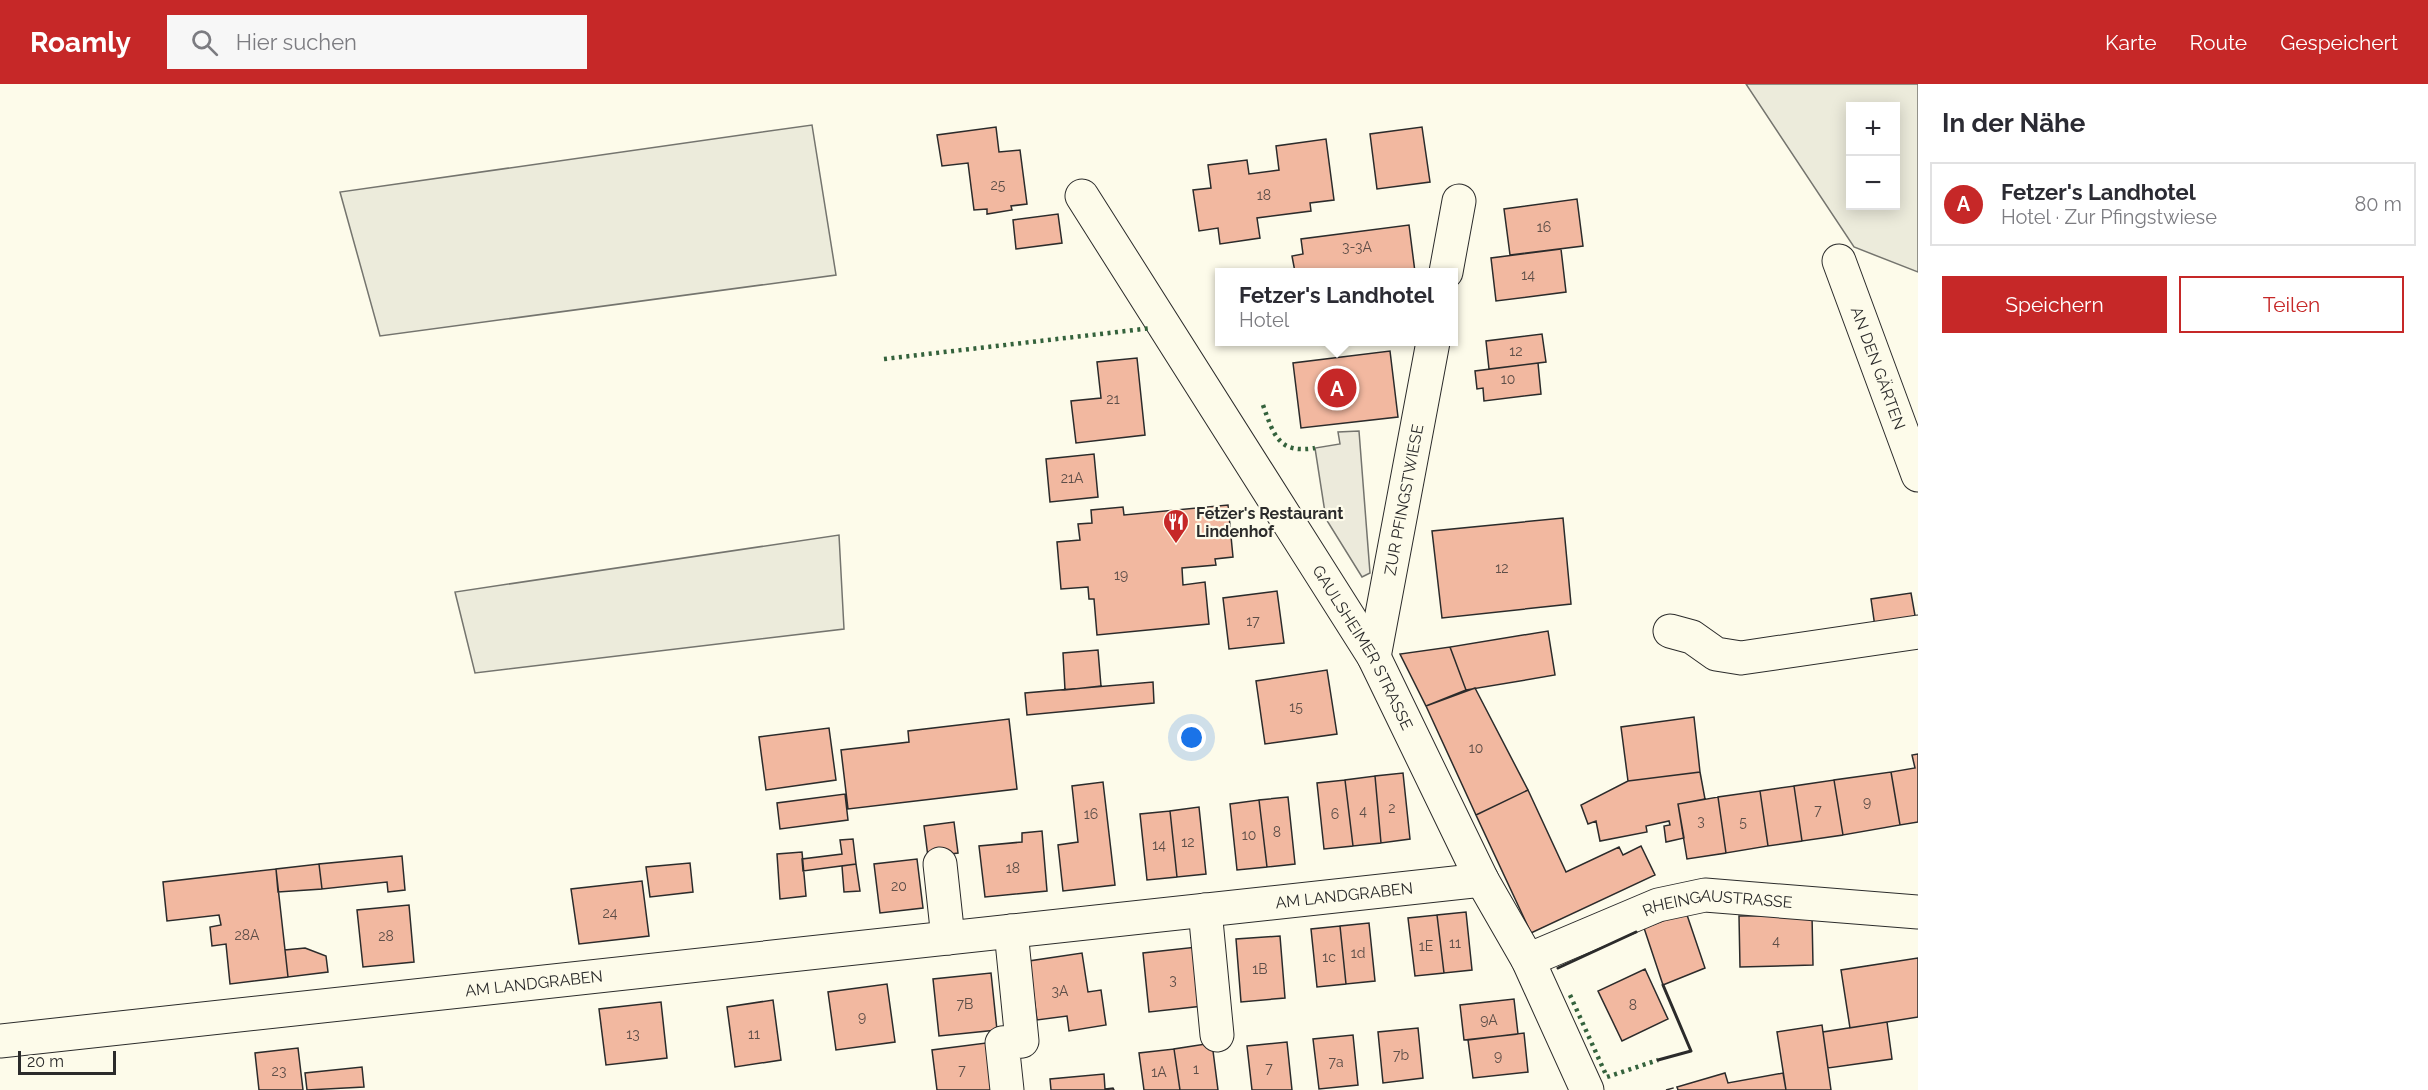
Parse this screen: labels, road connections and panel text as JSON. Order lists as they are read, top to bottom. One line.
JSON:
{"streets":{"street":["AN DEN GÄRTEN","ZUR PFINGSTWIESE","GAULSHEIMER STRASSE","AM LANDGRABEN","RHEINGAUSTRASSE"]},"crossings":[["ZUR PFINGSTWIESE","GAULSHEIMER STRASSE"],["GAULSHEIMER STRASSE","AM LANDGRABEN"],["GAULSHEIMER STRASSE","RHEINGAUSTRASSE"]],"places":{"restaurant":["Fetzer's Restaurant Lindenhof"]},"house_numbers":["25","18","16","3-3A","14","12","10","21","21A","12","19","17","15","10","9","2","7","4","16","6","3","5","8","10","12","14","18","20","24","28A","28","4","11","1E","1d","1c","1B","3","3A","7B","8","9","9A","13","11","7b","9","7a","7","1","7","23","1A"],"scale_bar":"20 m","page":{"header":"Roamly","search":"Hier suchen","nav":["Karte","Route","Gespeichert"],"heading":"In der Nähe","map_buttons":["+","−"],"list":[{"mark":"A","name":"Fetzer's Landhotel","note":"Hotel · Zur Pfingstwiese","value":"80 m"}],"buttons":["Speichern","Teilen"],"popup":["Fetzer's Landhotel","Hotel"],"pins":"A","scale":"20 m"}}
